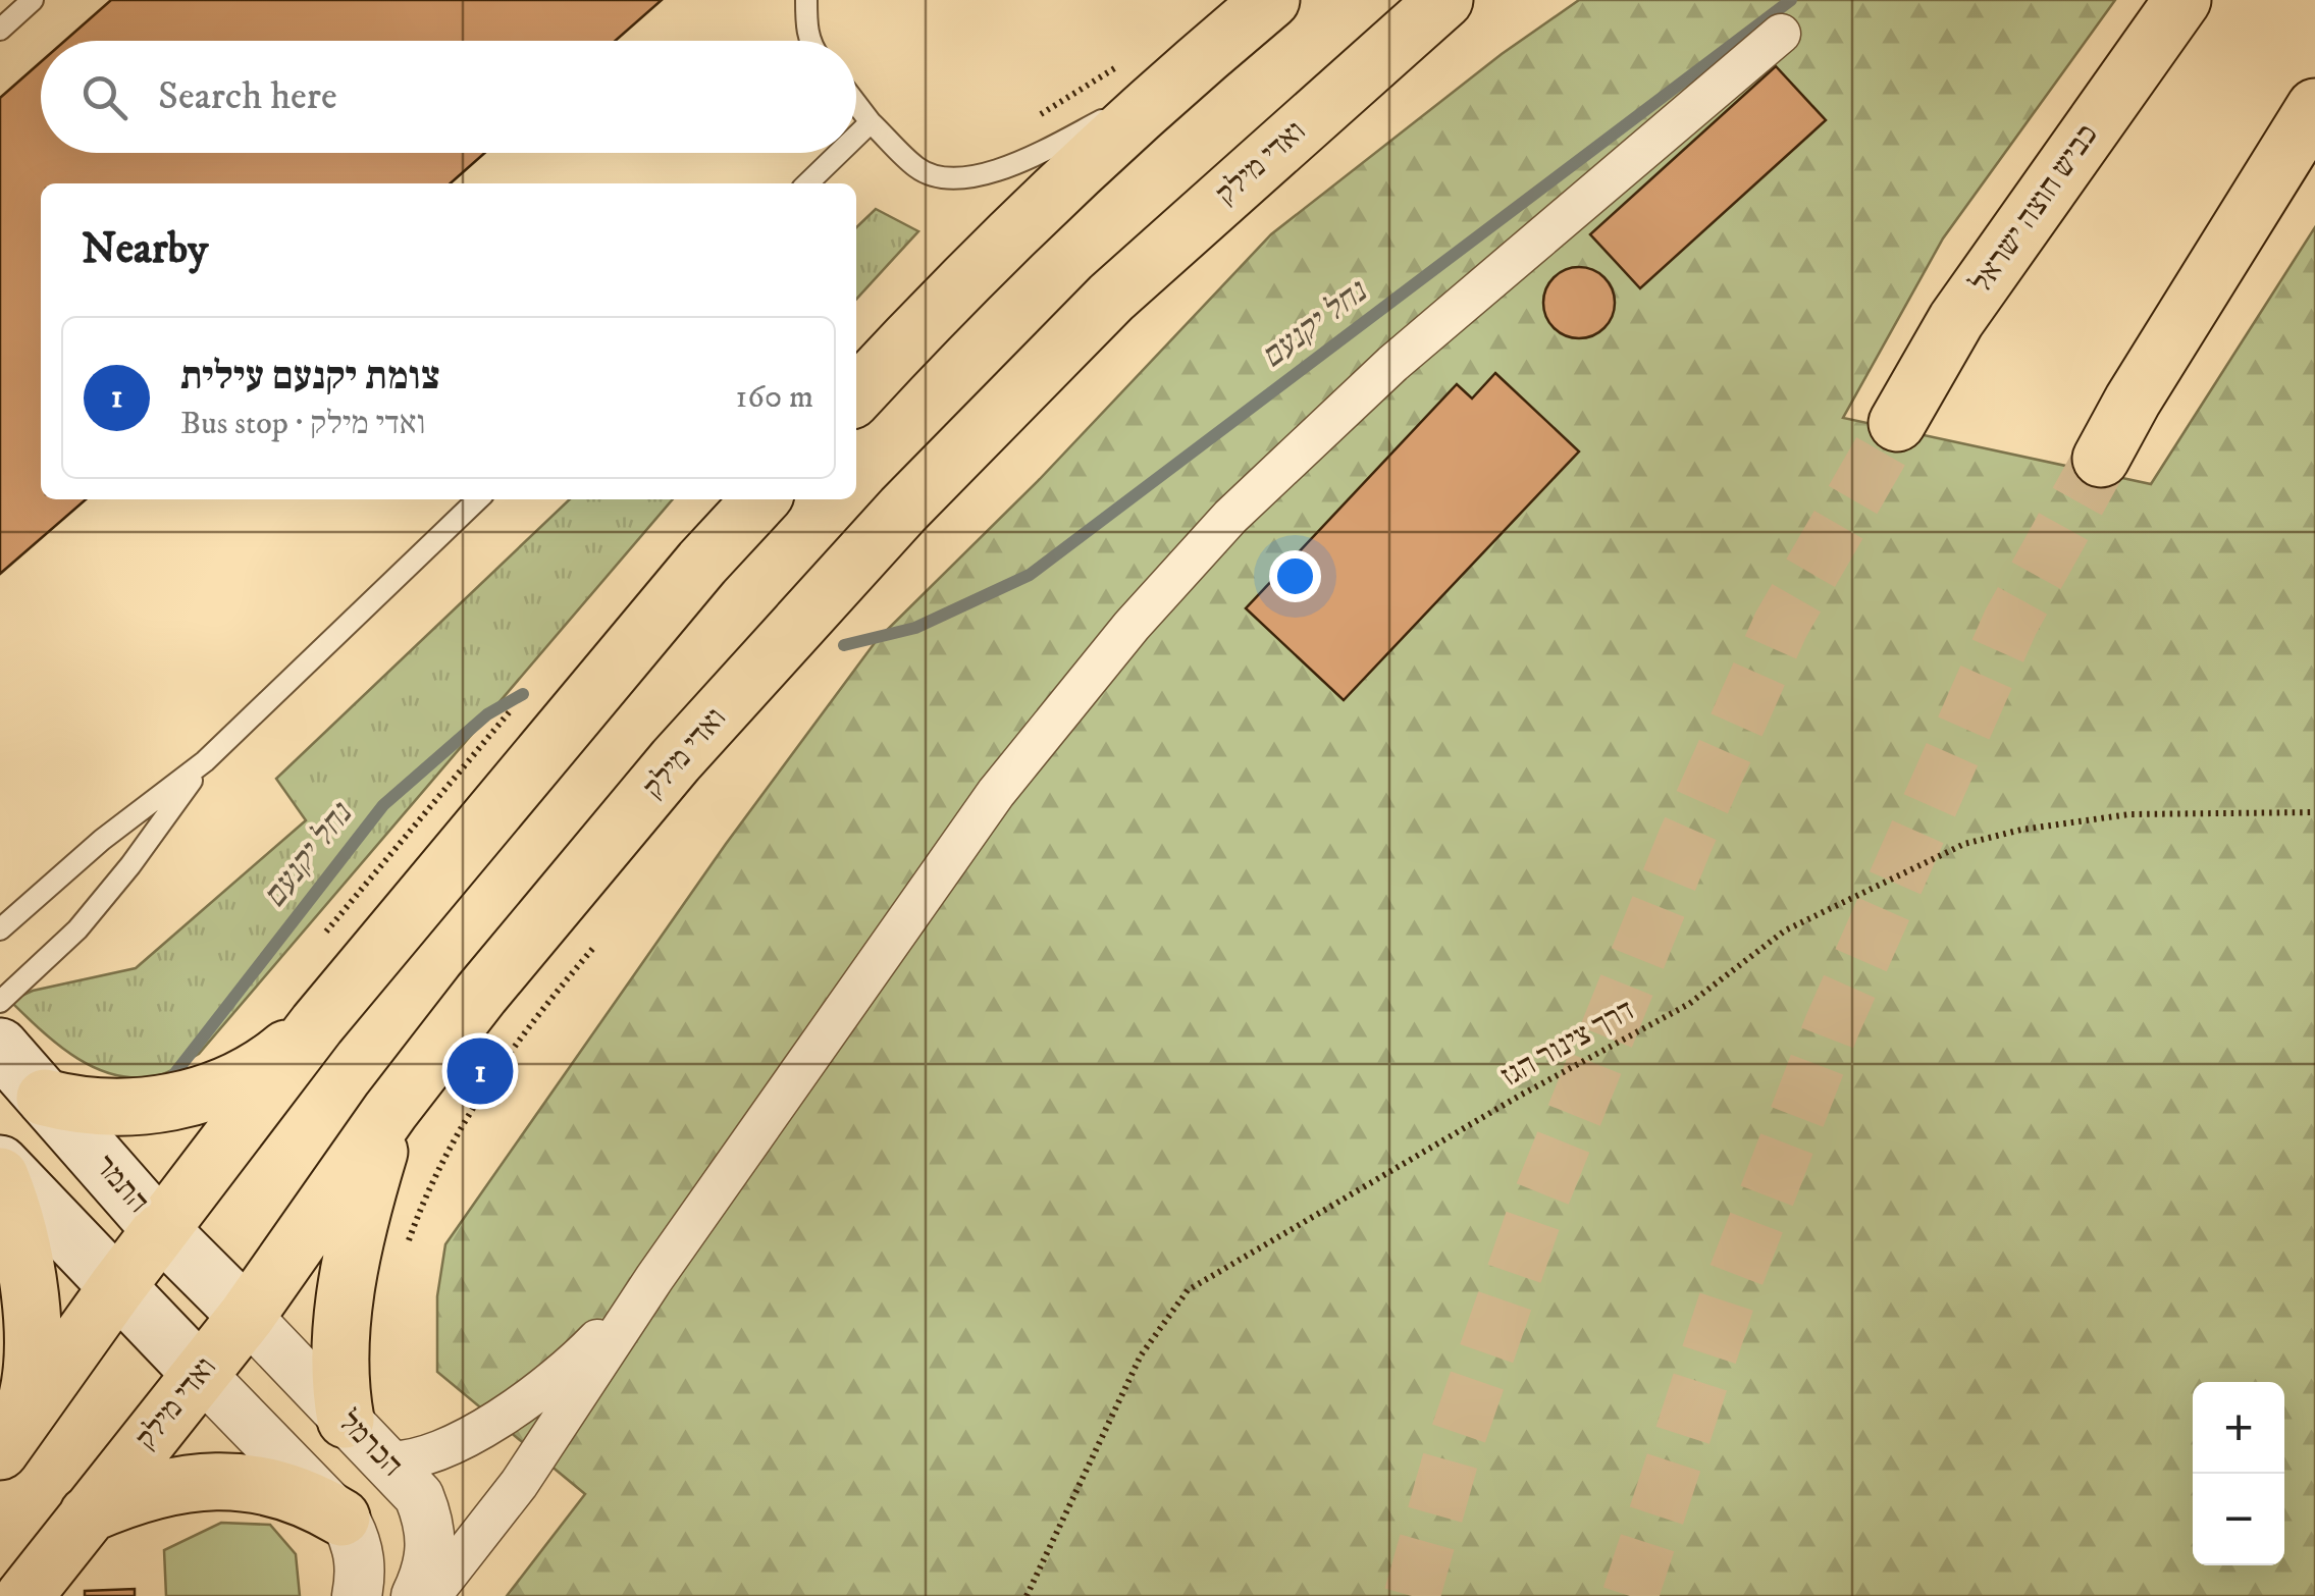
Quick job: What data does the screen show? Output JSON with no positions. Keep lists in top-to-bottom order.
{
  "streets": {
    "main road": ["ואדי מילק", "כביש חוצה ישראל", "התמר"],
    "street": ["הכרמל"],
    "path": ["דרך צינור הגז"]
  },
  "crossings": [
    ["ואדי מילק", "התמר"],
    ["ואדי מילק", "הכרמל"],
    ["התמר", "הכרמל"]
  ],
  "water": ["נחל יקנעם"],
  "page": {
    "search": "Search here",
    "heading": "Nearby",
    "list": [
      {
        "mark": "1",
        "name": "צומת יקנעם עילית",
        "note": "Bus stop · ואדי מילק",
        "value": "160 m"
      }
    ],
    "pins": "1",
    "map_buttons": ["+", "−"]
  }
}
